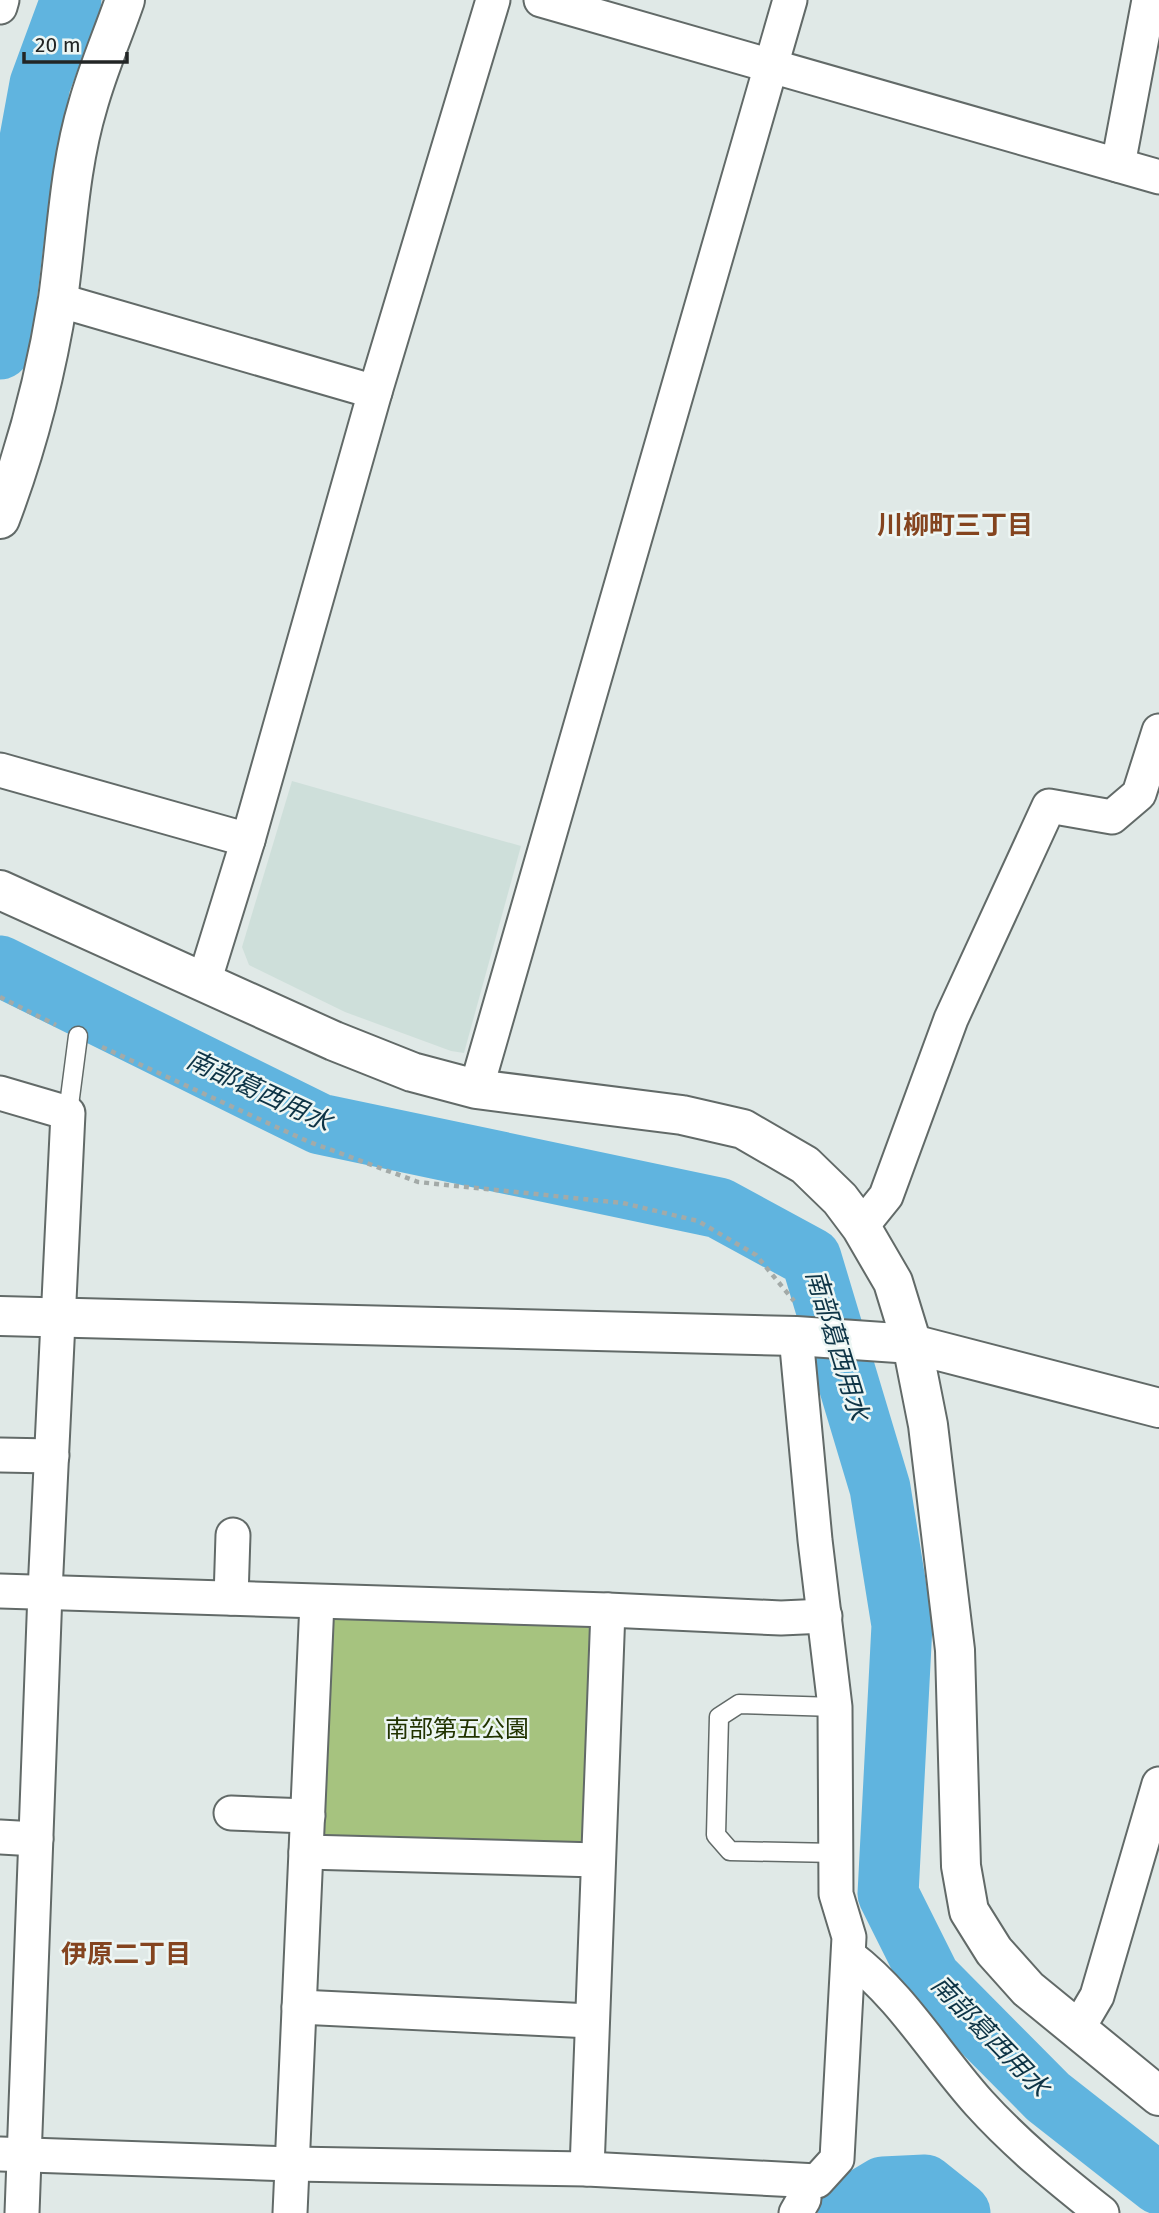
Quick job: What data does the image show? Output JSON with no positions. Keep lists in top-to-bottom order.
{
  "districts": ["川柳町三丁目", "伊原二丁目"],
  "water": ["南部葛西用水"],
  "parks": ["南部第五公園"],
  "scale_bar": "20 m"
}
